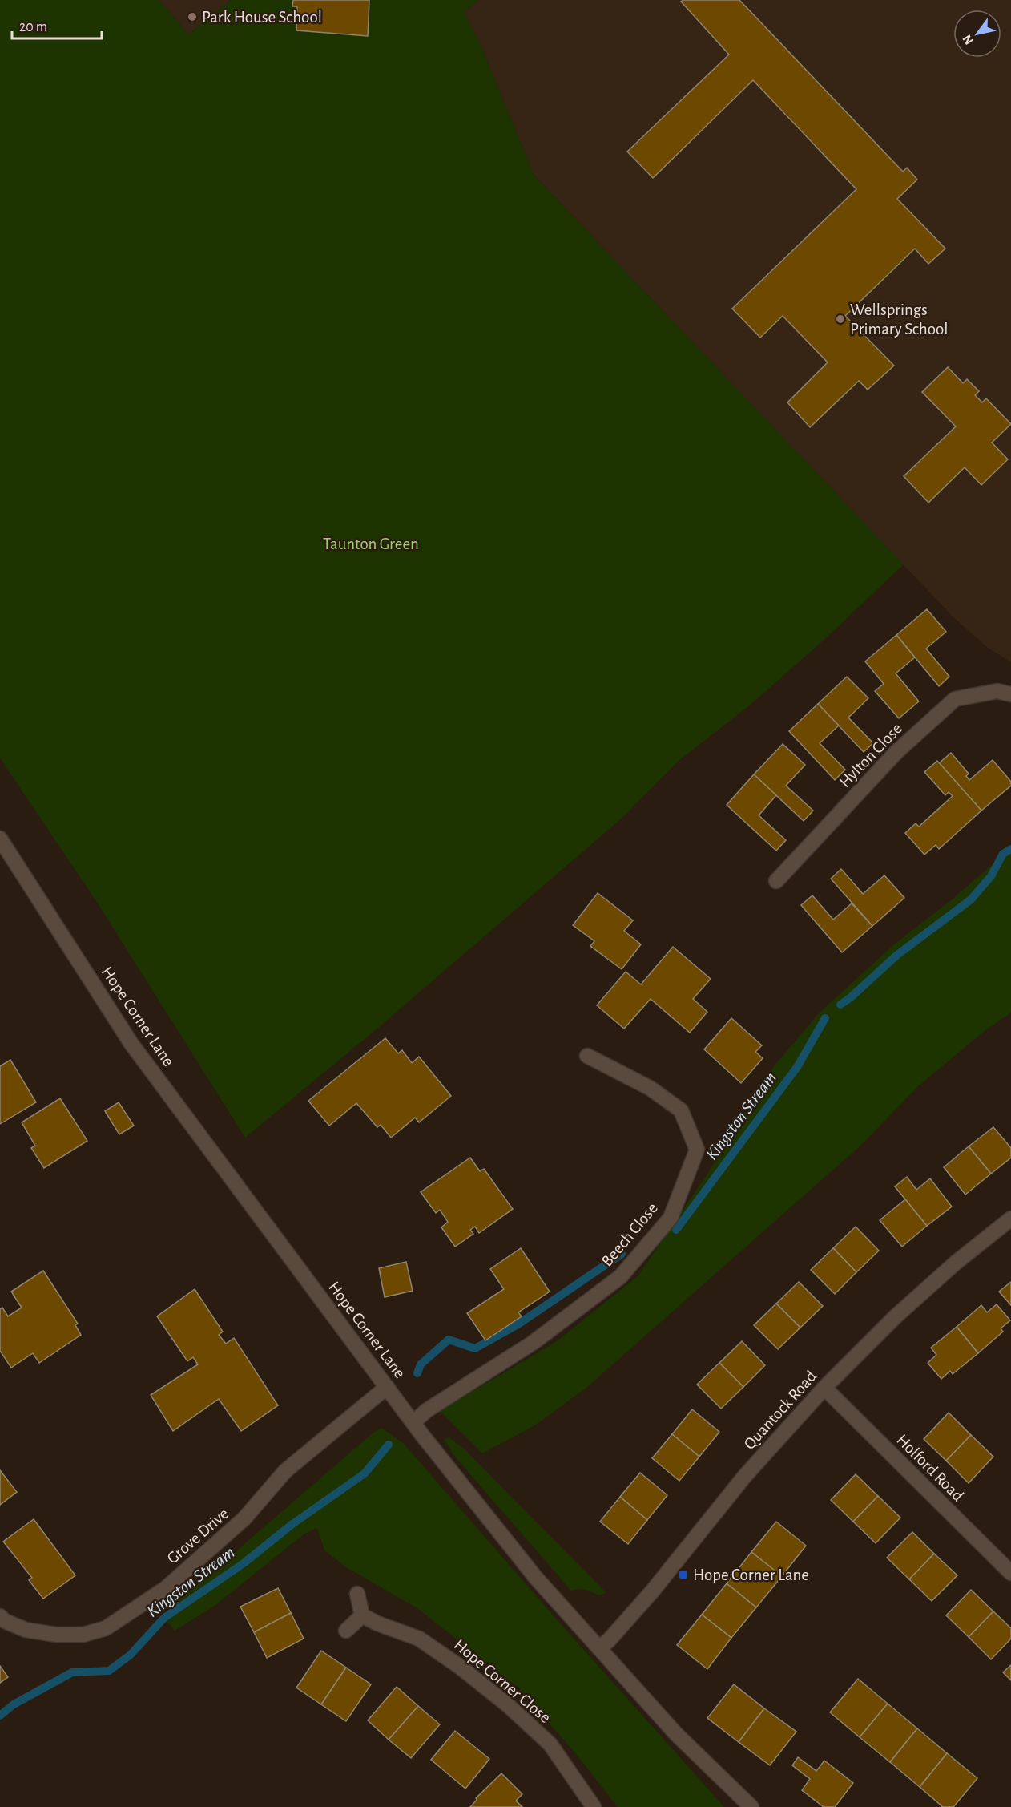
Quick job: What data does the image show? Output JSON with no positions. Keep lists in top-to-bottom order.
{
  "streets": {
    "street": [
      "Hylton Close",
      "Hope Corner Lane",
      "Beech Close",
      "Quantock Road",
      "Holford Road",
      "Grove Drive",
      "Hope Corner Close"
    ]
  },
  "crossings": [
    ["Hope Corner Lane", "Beech Close"],
    ["Hope Corner Lane", "Quantock Road"],
    ["Hope Corner Lane", "Grove Drive"],
    ["Quantock Road", "Holford Road"]
  ],
  "water": ["Kingston Stream"],
  "parks": ["Taunton Green"],
  "places": {
    "other": ["Park House School", "Wellsprings Primary School"],
    "transit": ["Hope Corner Lane"]
  },
  "scale_bar": "20 m",
  "north": "bottom left"
}
